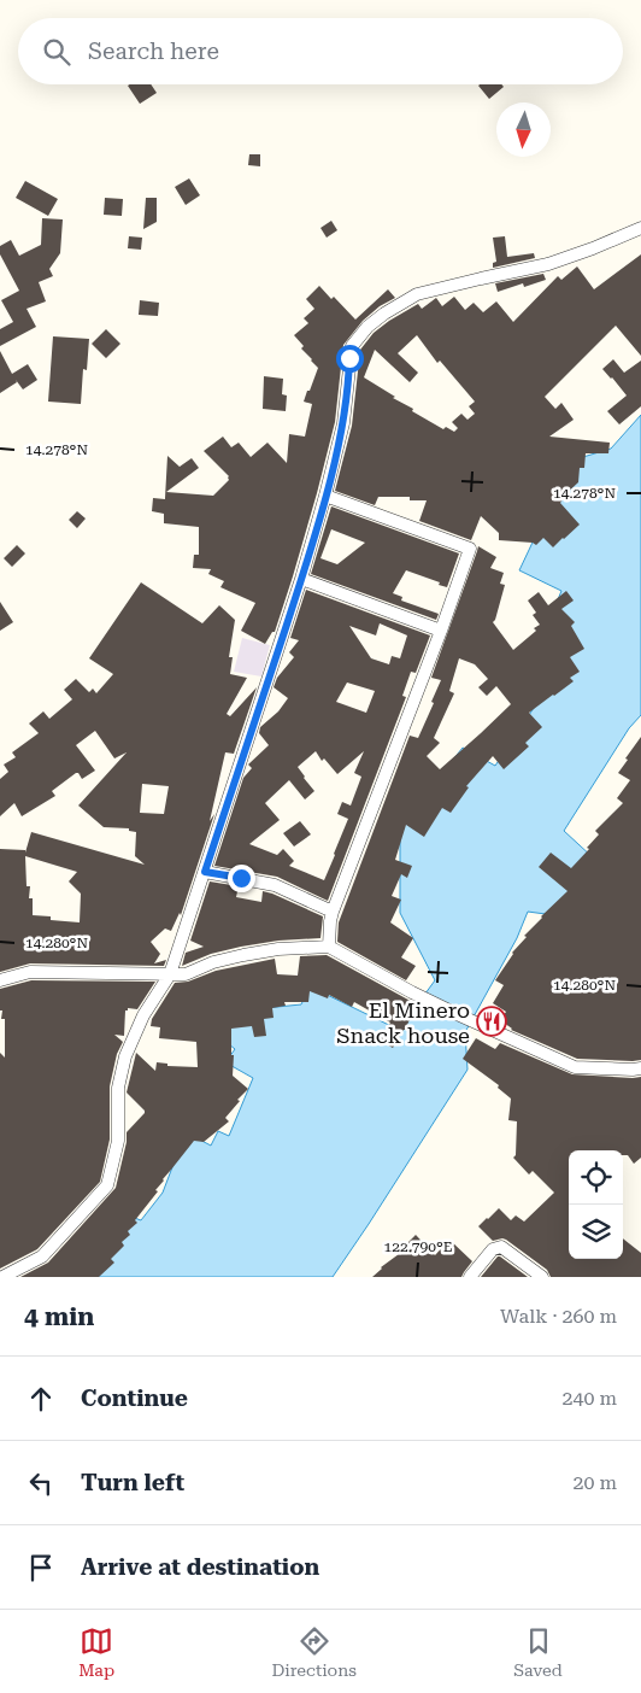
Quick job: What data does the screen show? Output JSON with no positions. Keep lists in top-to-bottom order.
{
  "places": {
    "restaurant": ["El Minero Snack house"]
  },
  "north": "bottom",
  "page": {
    "search": "Search here",
    "heading": ["4 min", "Walk · 260 m"],
    "list": [
      ["Continue", "240 m"],
      ["Turn left", "20 m"],
      "Arrive at destination"
    ],
    "nav": ["Map", "Directions", "Saved"]
  },
  "coordinates": ["14.278°N", "14.280°N", "122.790°E"]
}
